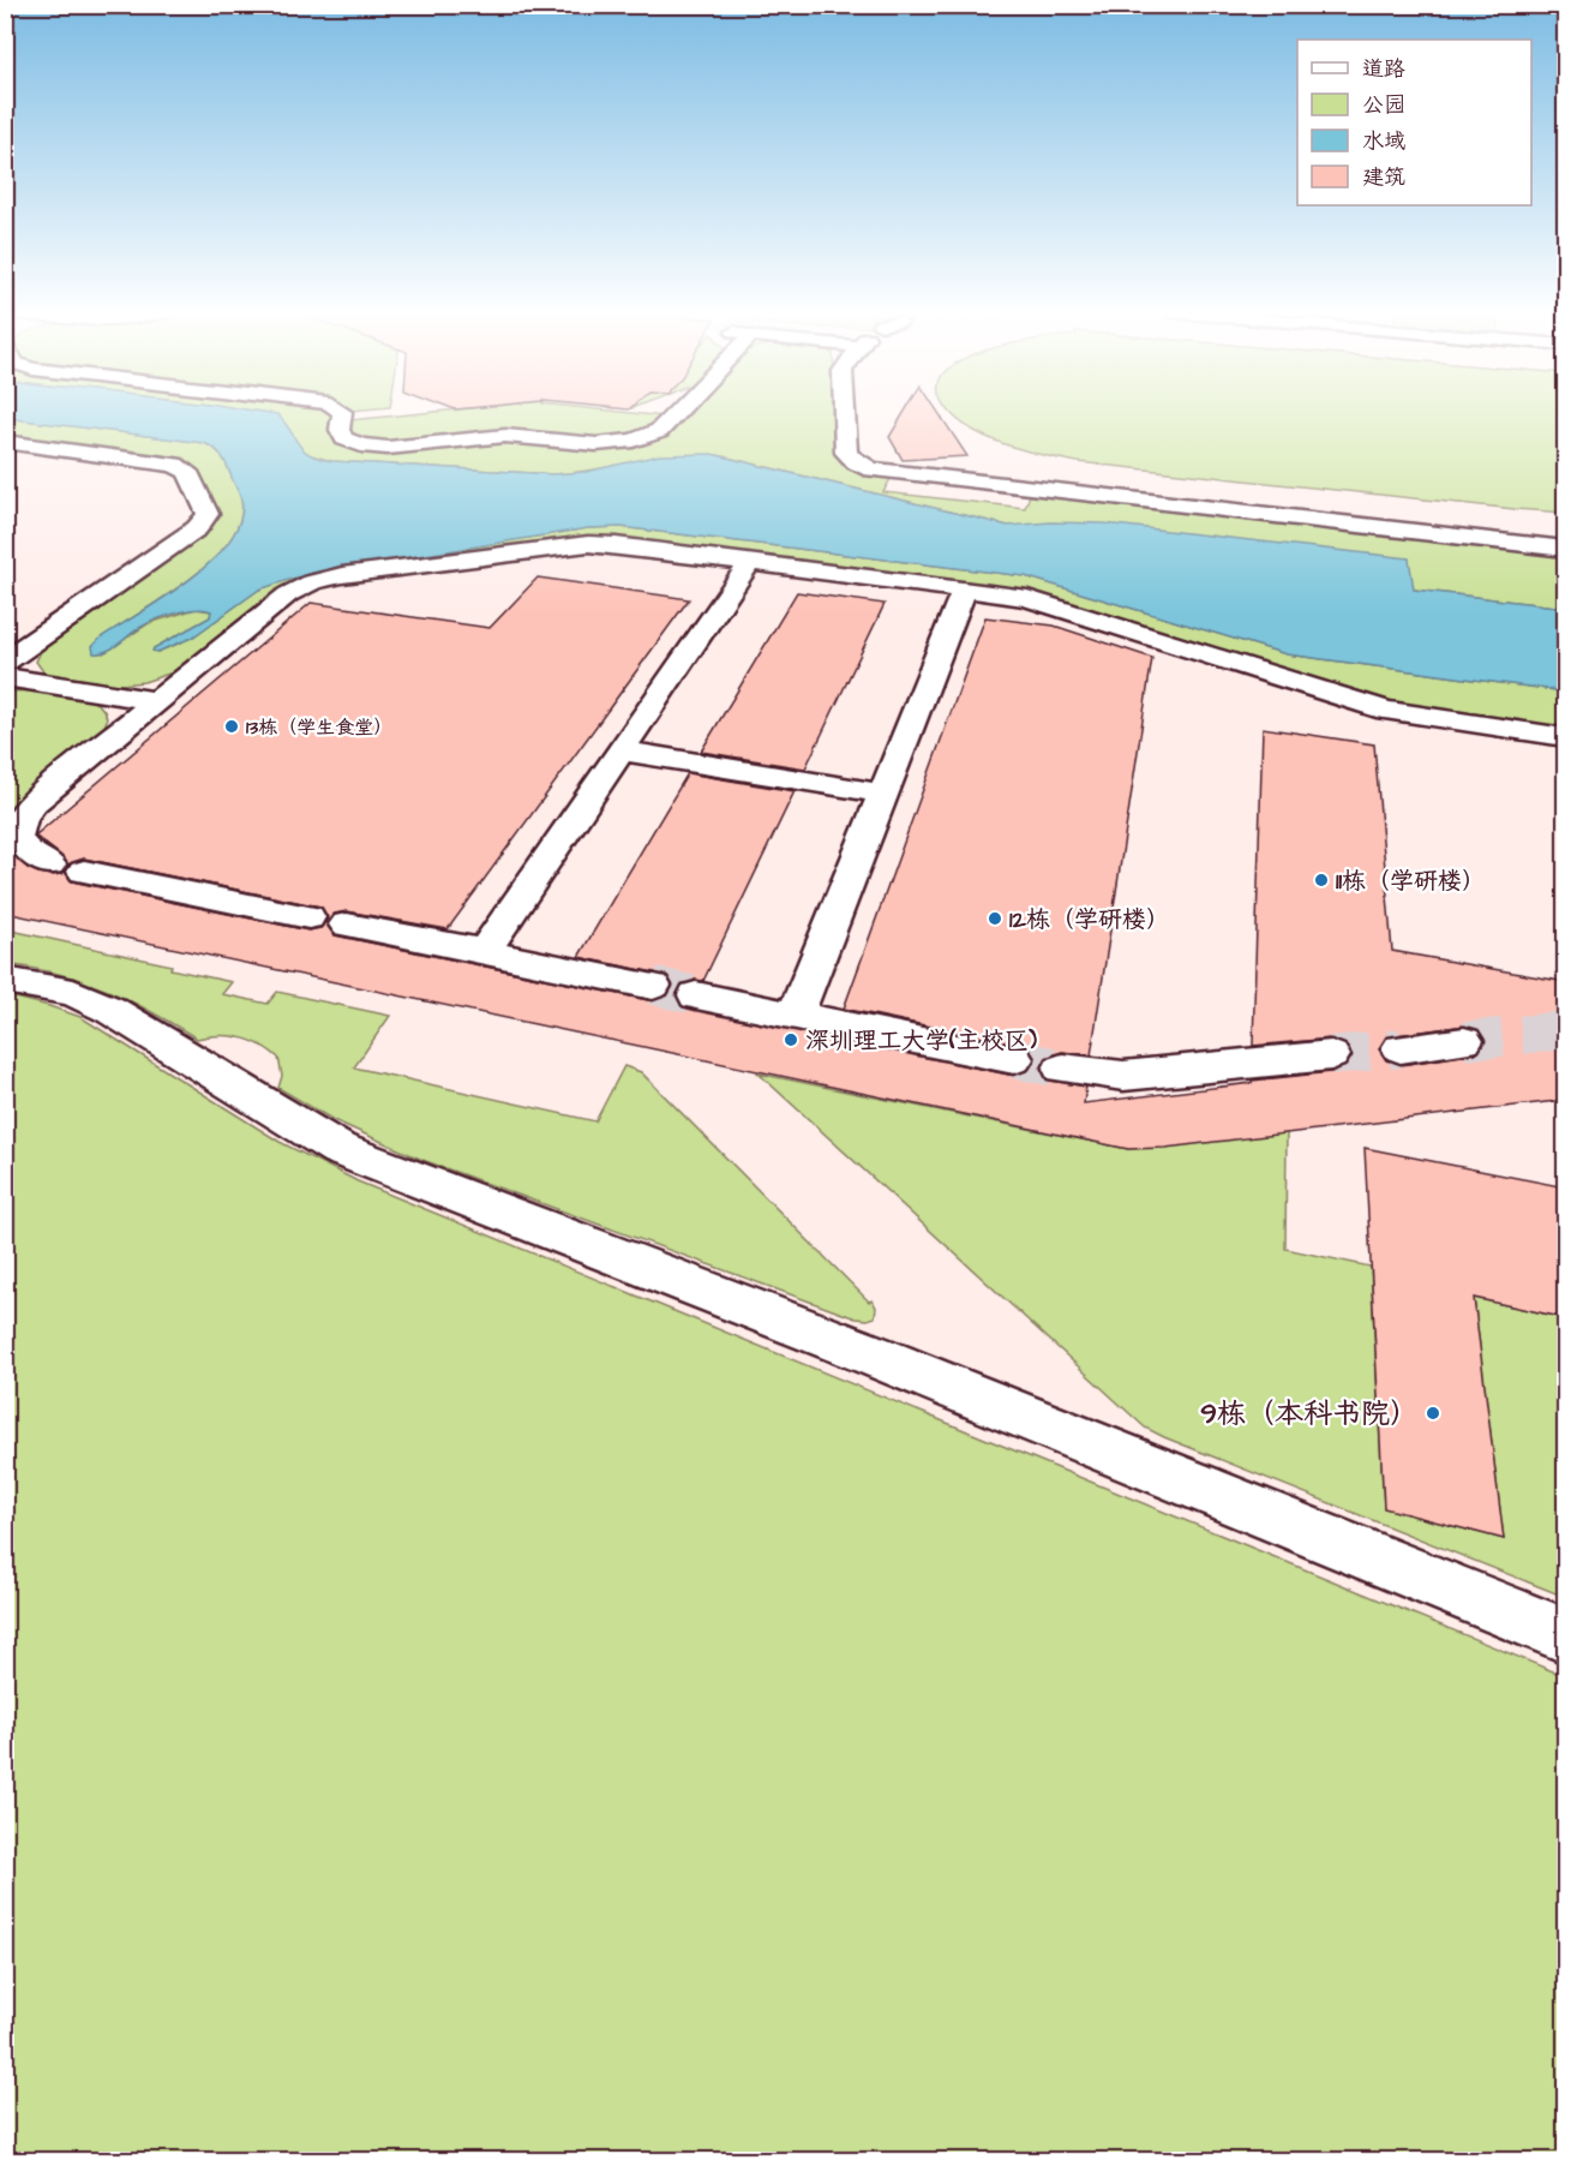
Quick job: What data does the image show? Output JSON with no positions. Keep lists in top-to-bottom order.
{
  "places": [
    "13栋（学生食堂）",
    "11栋（学研楼）",
    "12栋（学研楼）",
    "深圳理工大学(主校区)",
    "9栋（本科书院）"
  ],
  "legend": [
    "道路",
    "公园",
    "水域",
    "建筑"
  ]
}
